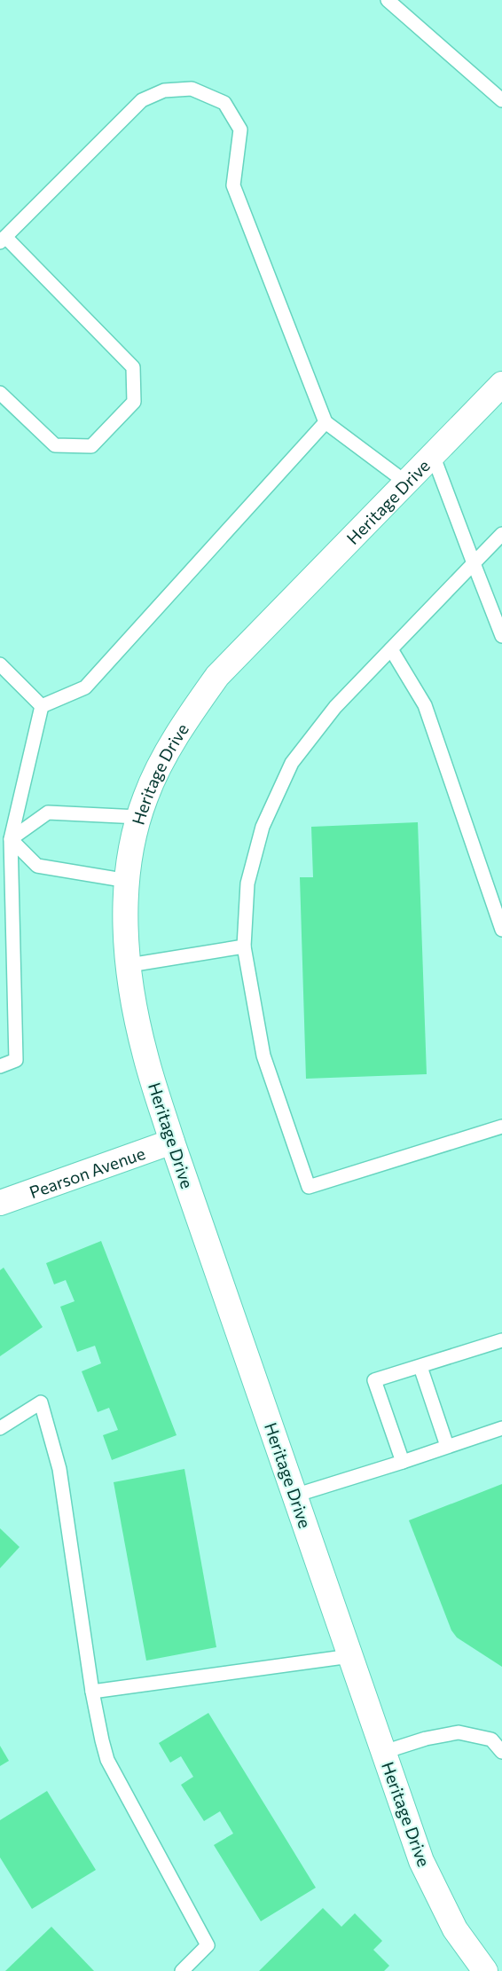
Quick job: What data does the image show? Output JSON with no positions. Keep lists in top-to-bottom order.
{
  "streets": {
    "street": ["Heritage Drive", "Pearson Avenue"]
  },
  "crossings": [
    ["Heritage Drive", "Pearson Avenue"]
  ]
}
